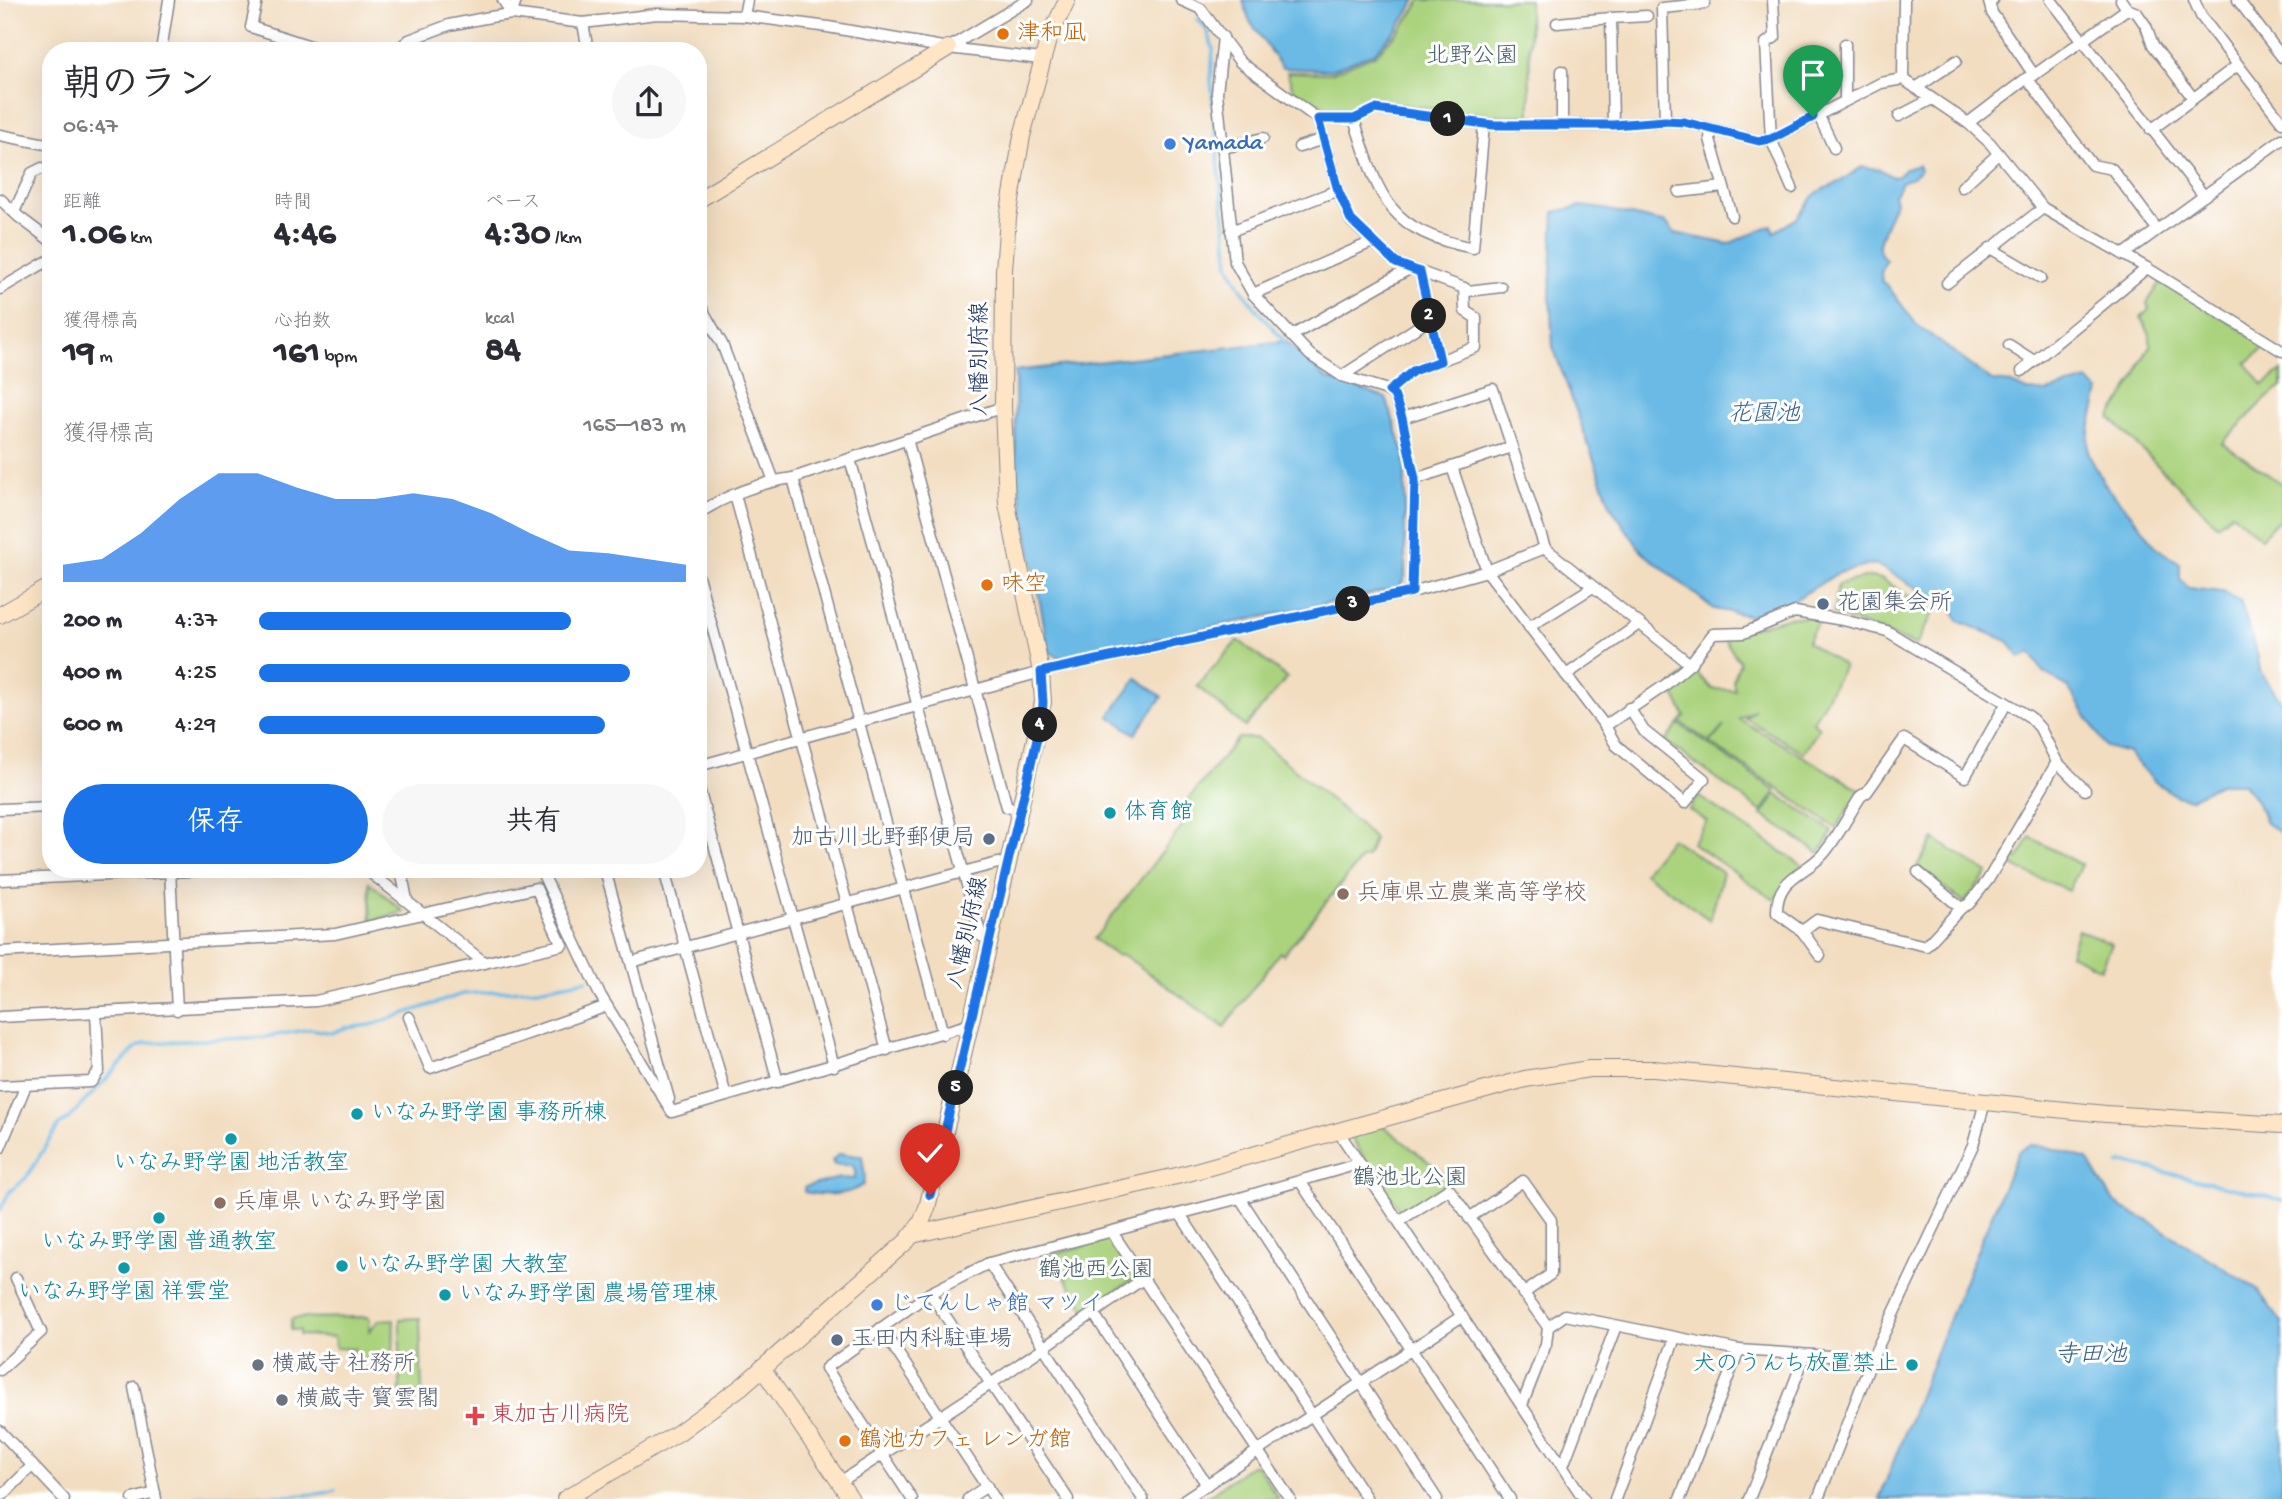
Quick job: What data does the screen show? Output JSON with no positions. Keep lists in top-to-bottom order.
{
  "streets": {
    "street": ["八幡別府線"]
  },
  "water": ["花園池", "寺田池"],
  "parks": ["北野公園", "鶴池北公園", "鶴池西公園"],
  "places": {
    "other": [
      "津和凪",
      "Yamada",
      "味空",
      "花園集会所",
      "体育館",
      "加古川北野郵便局",
      "兵庫県立農業高等学校",
      "いなみ野学園 事務所棟",
      "いなみ野学園 地活教室",
      "兵庫県 いなみ野学園",
      "いなみ野学園 普通教室",
      "いなみ野学園 大教室",
      "いなみ野学園 祥雲堂",
      "いなみ野学園 農場管理棟",
      "じてんしゃ館 マツイ",
      "玉田内科駐車場",
      "横蔵寺 社務所",
      "犬のうんち放置禁止",
      "横蔵寺 寳雲閣",
      "鶴池カフェ レンガ館"
    ],
    "health": ["東加古川病院"]
  },
  "page": {
    "heading": ["朝のラン", "06:47"],
    "pins": [
      "1",
      "2",
      "3",
      "4",
      "5"
    ],
    "stats": [
      ["距離", "1.06 km"],
      ["時間", "4:46"],
      ["ペース", "4:30 /km"],
      ["獲得標高", "19 m"],
      ["心拍数", "161 bpm"],
      ["kcal", "84"]
    ],
    "chart": ["獲得標高", "165–183 m"],
    "list": [
      {
        "name": "200 m",
        "note": "4:37"
      },
      {
        "name": "400 m",
        "note": "4:25"
      },
      {
        "name": "600 m",
        "note": "4:29"
      }
    ],
    "buttons": ["保存", "共有"]
  }
}
